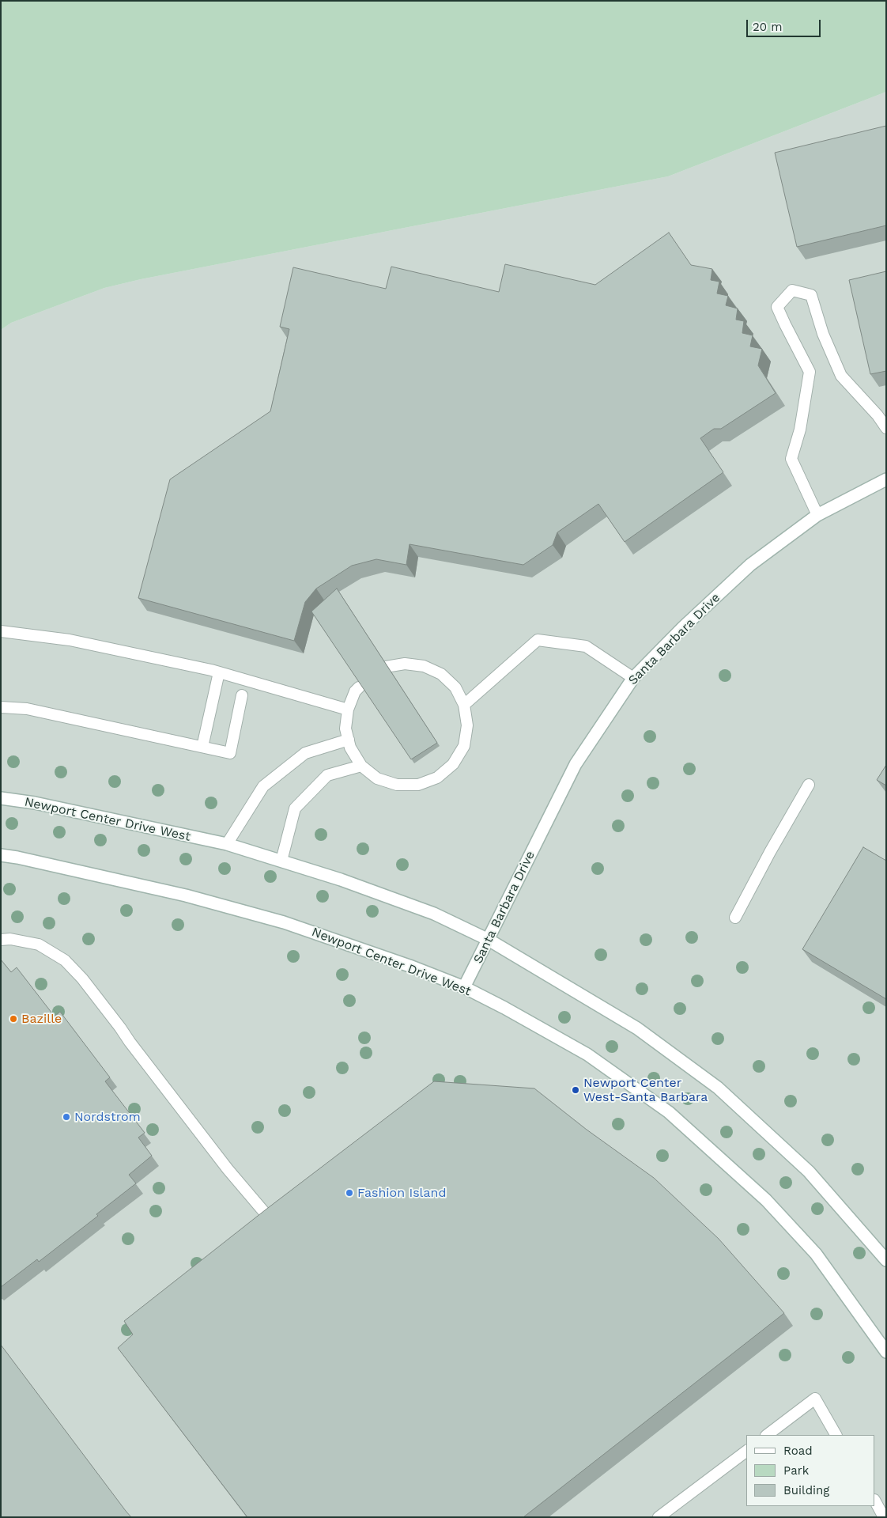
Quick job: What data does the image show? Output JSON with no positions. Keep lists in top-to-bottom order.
{
  "streets": {
    "main road": ["Santa Barbara Drive", "Newport Center Drive West"]
  },
  "crossings": [
    ["Santa Barbara Drive", "Newport Center Drive West"]
  ],
  "places": [
    "Bazille",
    "Newport Center West-Santa Barbara",
    "Nordstrom",
    "Fashion Island"
  ],
  "legend": ["Road", "Park", "Building"],
  "scale_bar": "20 m"
}
